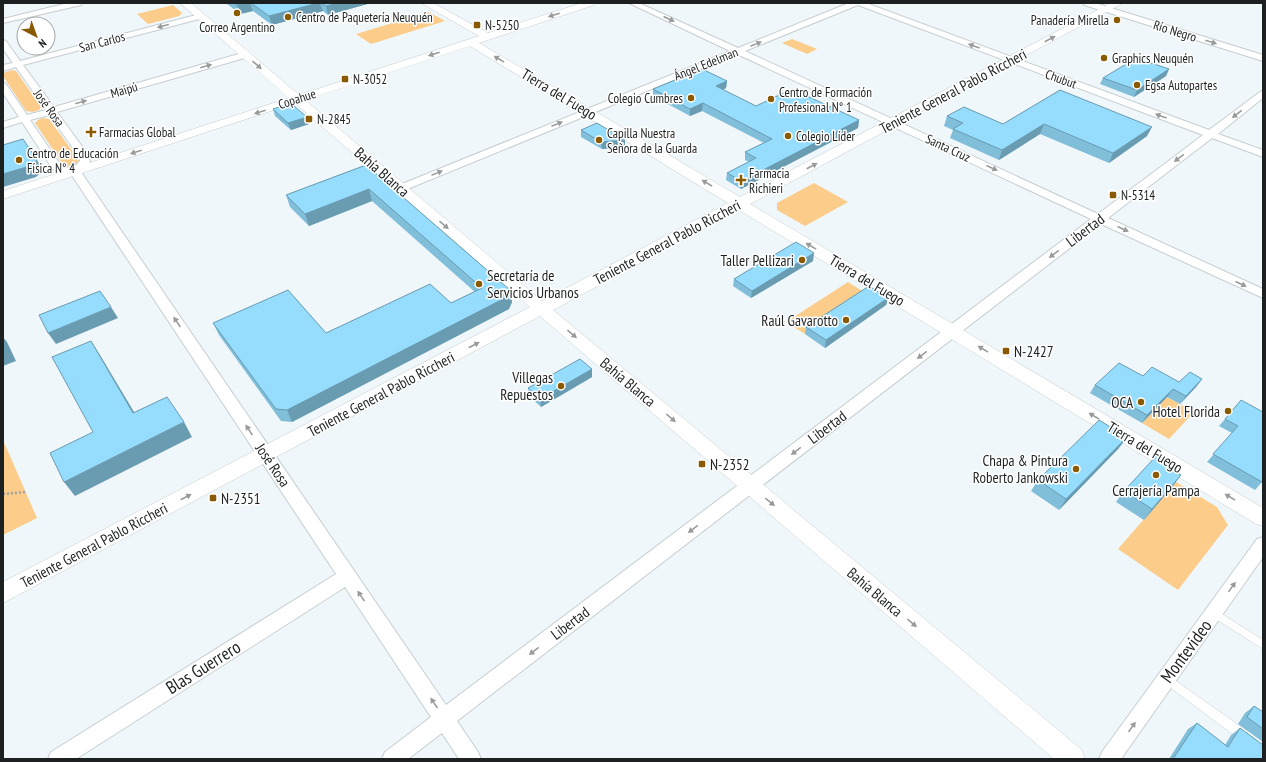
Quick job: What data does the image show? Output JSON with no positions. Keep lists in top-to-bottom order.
{
  "streets": {
    "street": [
      "Río Negro",
      "San Carlos",
      "Ángel Edelman",
      "Chubut",
      "Maipú",
      "Teniente General Pablo Riccheri",
      "Tierra del Fuego",
      "Copahue",
      "José Rosa",
      "Santa Cruz",
      "Bahía Blanca",
      "Libertad",
      "Montevideo",
      "Blas Guerrero"
    ]
  },
  "crossings": [
    ["Río Negro", "Teniente General Pablo Riccheri"],
    ["San Carlos", "José Rosa"],
    ["San Carlos", "Bahía Blanca"],
    ["Ángel Edelman", "Chubut"],
    ["Ángel Edelman", "Tierra del Fuego"],
    ["Ángel Edelman", "Santa Cruz"],
    ["Ángel Edelman", "Bahía Blanca"],
    ["Chubut", "Teniente General Pablo Riccheri"],
    ["Chubut", "Libertad"],
    ["Maipú", "José Rosa"],
    ["Maipú", "Bahía Blanca"],
    ["Teniente General Pablo Riccheri", "Tierra del Fuego"],
    ["Teniente General Pablo Riccheri", "José Rosa"],
    ["Teniente General Pablo Riccheri", "Santa Cruz"],
    ["Teniente General Pablo Riccheri", "Bahía Blanca"],
    ["Tierra del Fuego", "Copahue"],
    ["Tierra del Fuego", "Libertad"],
    ["Copahue", "José Rosa"],
    ["Copahue", "Bahía Blanca"],
    ["José Rosa", "Libertad"],
    ["José Rosa", "Blas Guerrero"],
    ["Santa Cruz", "Libertad"],
    ["Bahía Blanca", "Libertad"]
  ],
  "one_way": [
    "Río Negro",
    "Ángel Edelman",
    "Chubut",
    "Maipú",
    "Teniente General Pablo Riccheri",
    "Tierra del Fuego",
    "Copahue",
    "José Rosa",
    "Santa Cruz",
    "Bahía Blanca",
    "Libertad",
    "Montevideo"
  ],
  "places": {
    "other": [
      "Correo Argentino",
      "Centro de Paquetería Neuquén",
      "Panadería Mirella",
      "Graphics Neuquén",
      "Egsa Autopartes",
      "Colegio Cumbres",
      "Centro de Formación Profesional N° 1",
      "Colegio Líder",
      "Capilla Nuestra Señora de la Guarda",
      "Centro de Educación Física N° 4",
      "Taller Pellizari",
      "Secretaría de Servicios Urbanos",
      "Raúl Gavarotto",
      "Villegas Repuestos",
      "OCA",
      "Hotel Florida",
      "Chapa & Pintura Roberto Jankowski",
      "Cerrajería Pampa"
    ],
    "transit": [
      "N-5250",
      "N-3052",
      "N-2845",
      "N-5314",
      "N-2427",
      "N-2352",
      "N-2351"
    ],
    "health": ["Farmacias Global", "Farmacia Richieri"]
  },
  "north": "bottom right"
}
